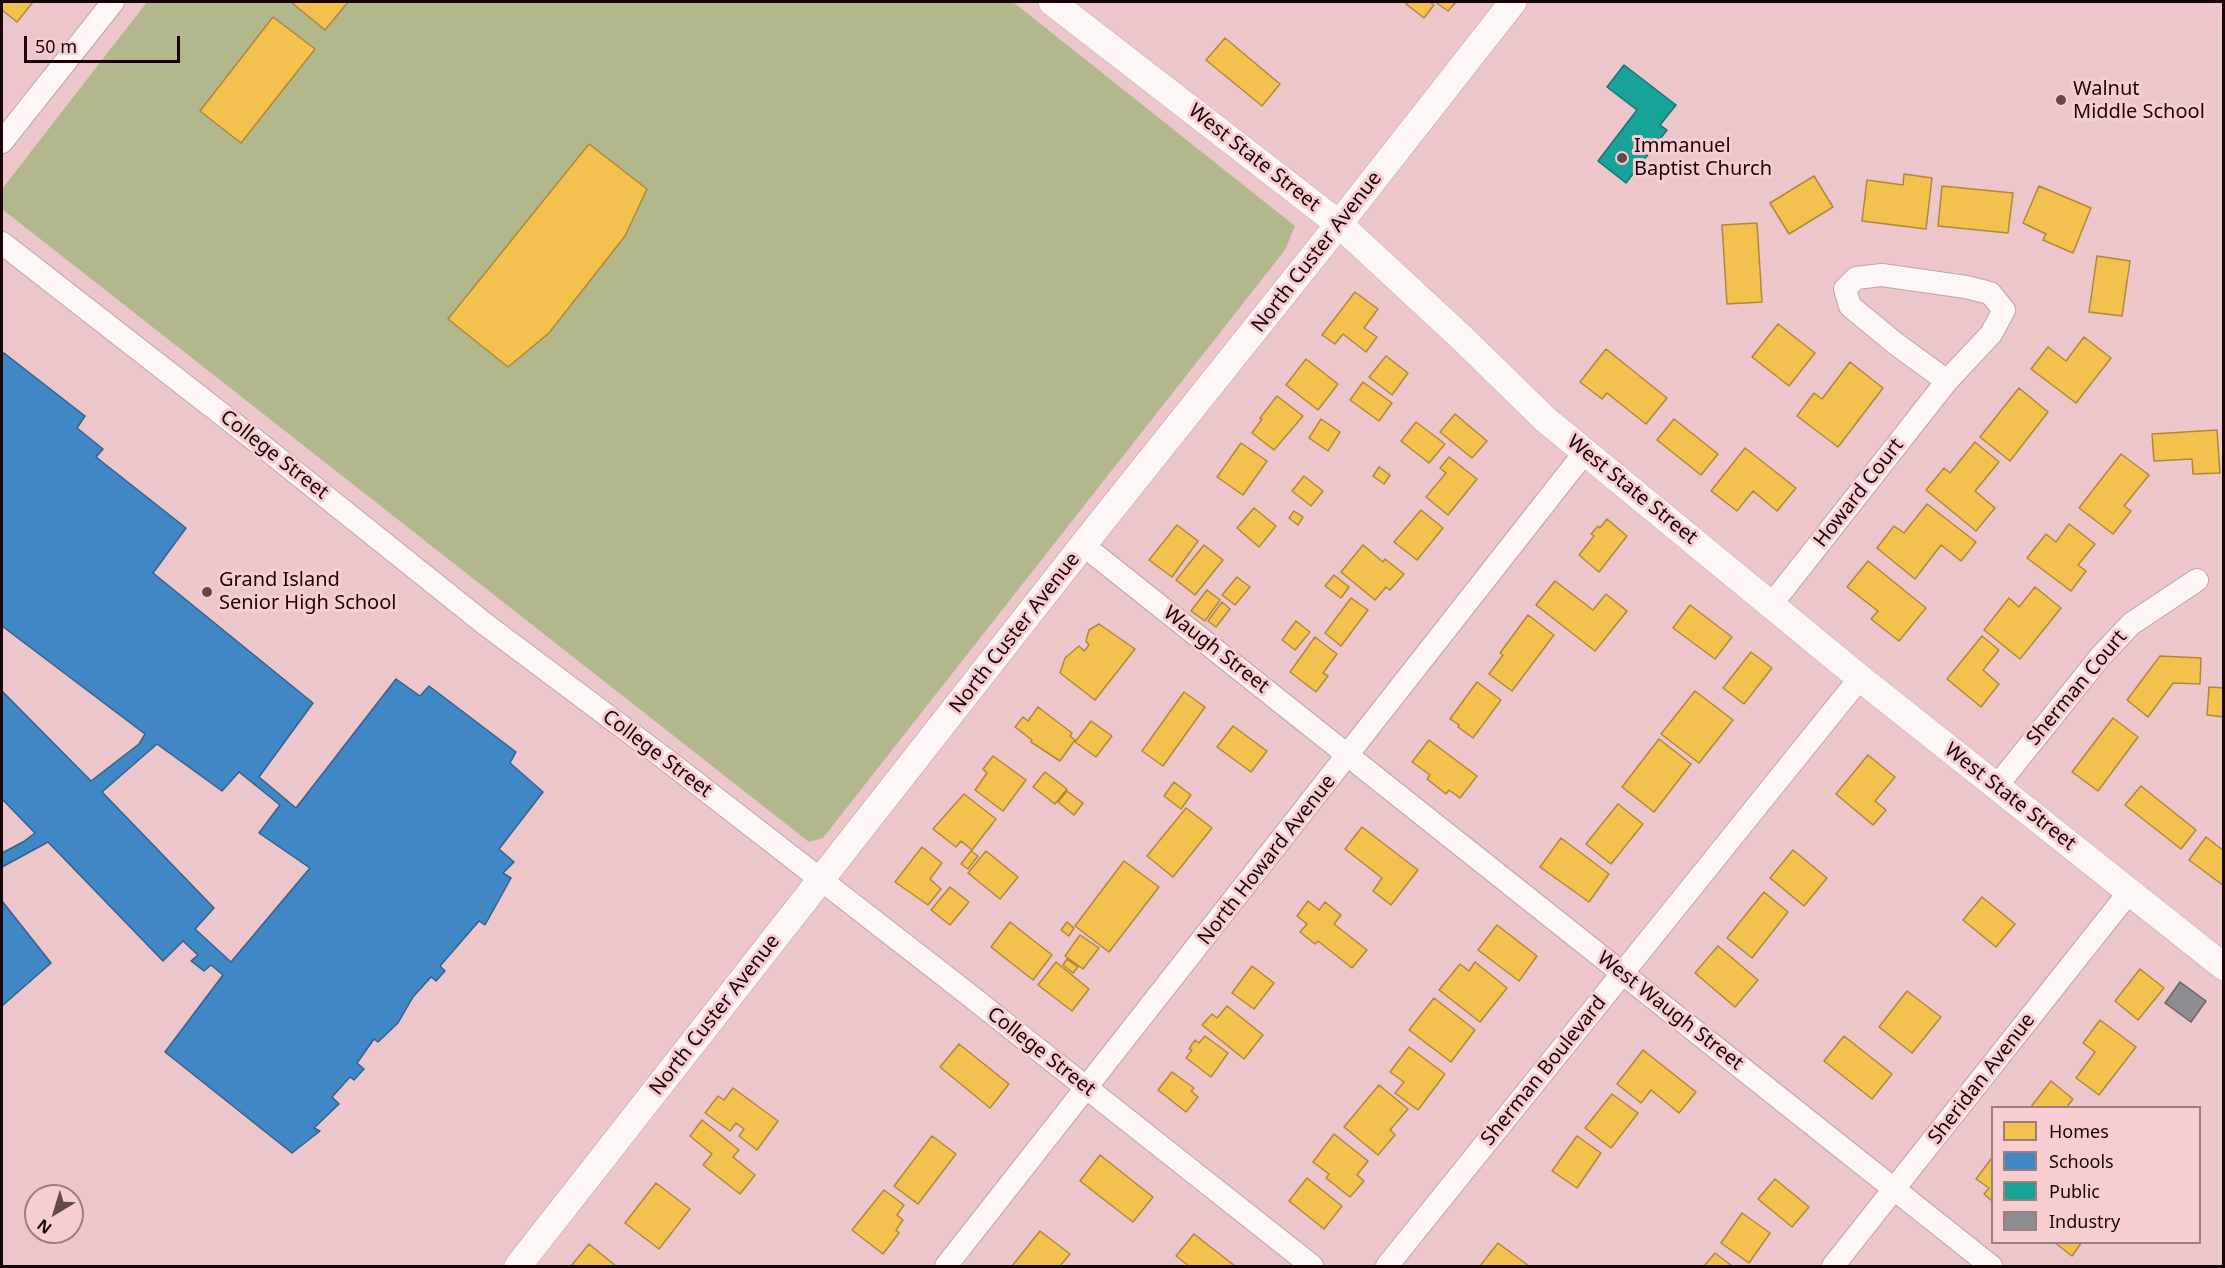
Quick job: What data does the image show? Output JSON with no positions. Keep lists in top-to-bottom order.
{
  "streets": {
    "street": [
      "West State Street",
      "North Custer Avenue",
      "College Street",
      "Howard Court",
      "Waugh Street",
      "Sherman Court",
      "North Howard Avenue",
      "West Waugh Street",
      "Sherman Boulevard",
      "Sheridan Avenue"
    ]
  },
  "crossings": [
    ["West State Street", "North Custer Avenue"],
    ["West State Street", "Howard Court"],
    ["West State Street", "Sherman Court"],
    ["West State Street", "North Howard Avenue"],
    ["West State Street", "Sherman Boulevard"],
    ["West State Street", "Sheridan Avenue"],
    ["North Custer Avenue", "College Street"],
    ["North Custer Avenue", "Waugh Street"],
    ["College Street", "North Howard Avenue"],
    ["Waugh Street", "North Howard Avenue"],
    ["Waugh Street", "West Waugh Street"],
    ["North Howard Avenue", "West Waugh Street"],
    ["West Waugh Street", "Sherman Boulevard"],
    ["West Waugh Street", "Sheridan Avenue"]
  ],
  "places": ["Walnut Middle School", "Immanuel Baptist Church", "Grand Island Senior High School"],
  "legend": [
    "Homes",
    "Schools",
    "Public",
    "Industry"
  ],
  "scale_bar": "50 m",
  "north": "bottom left"
}
